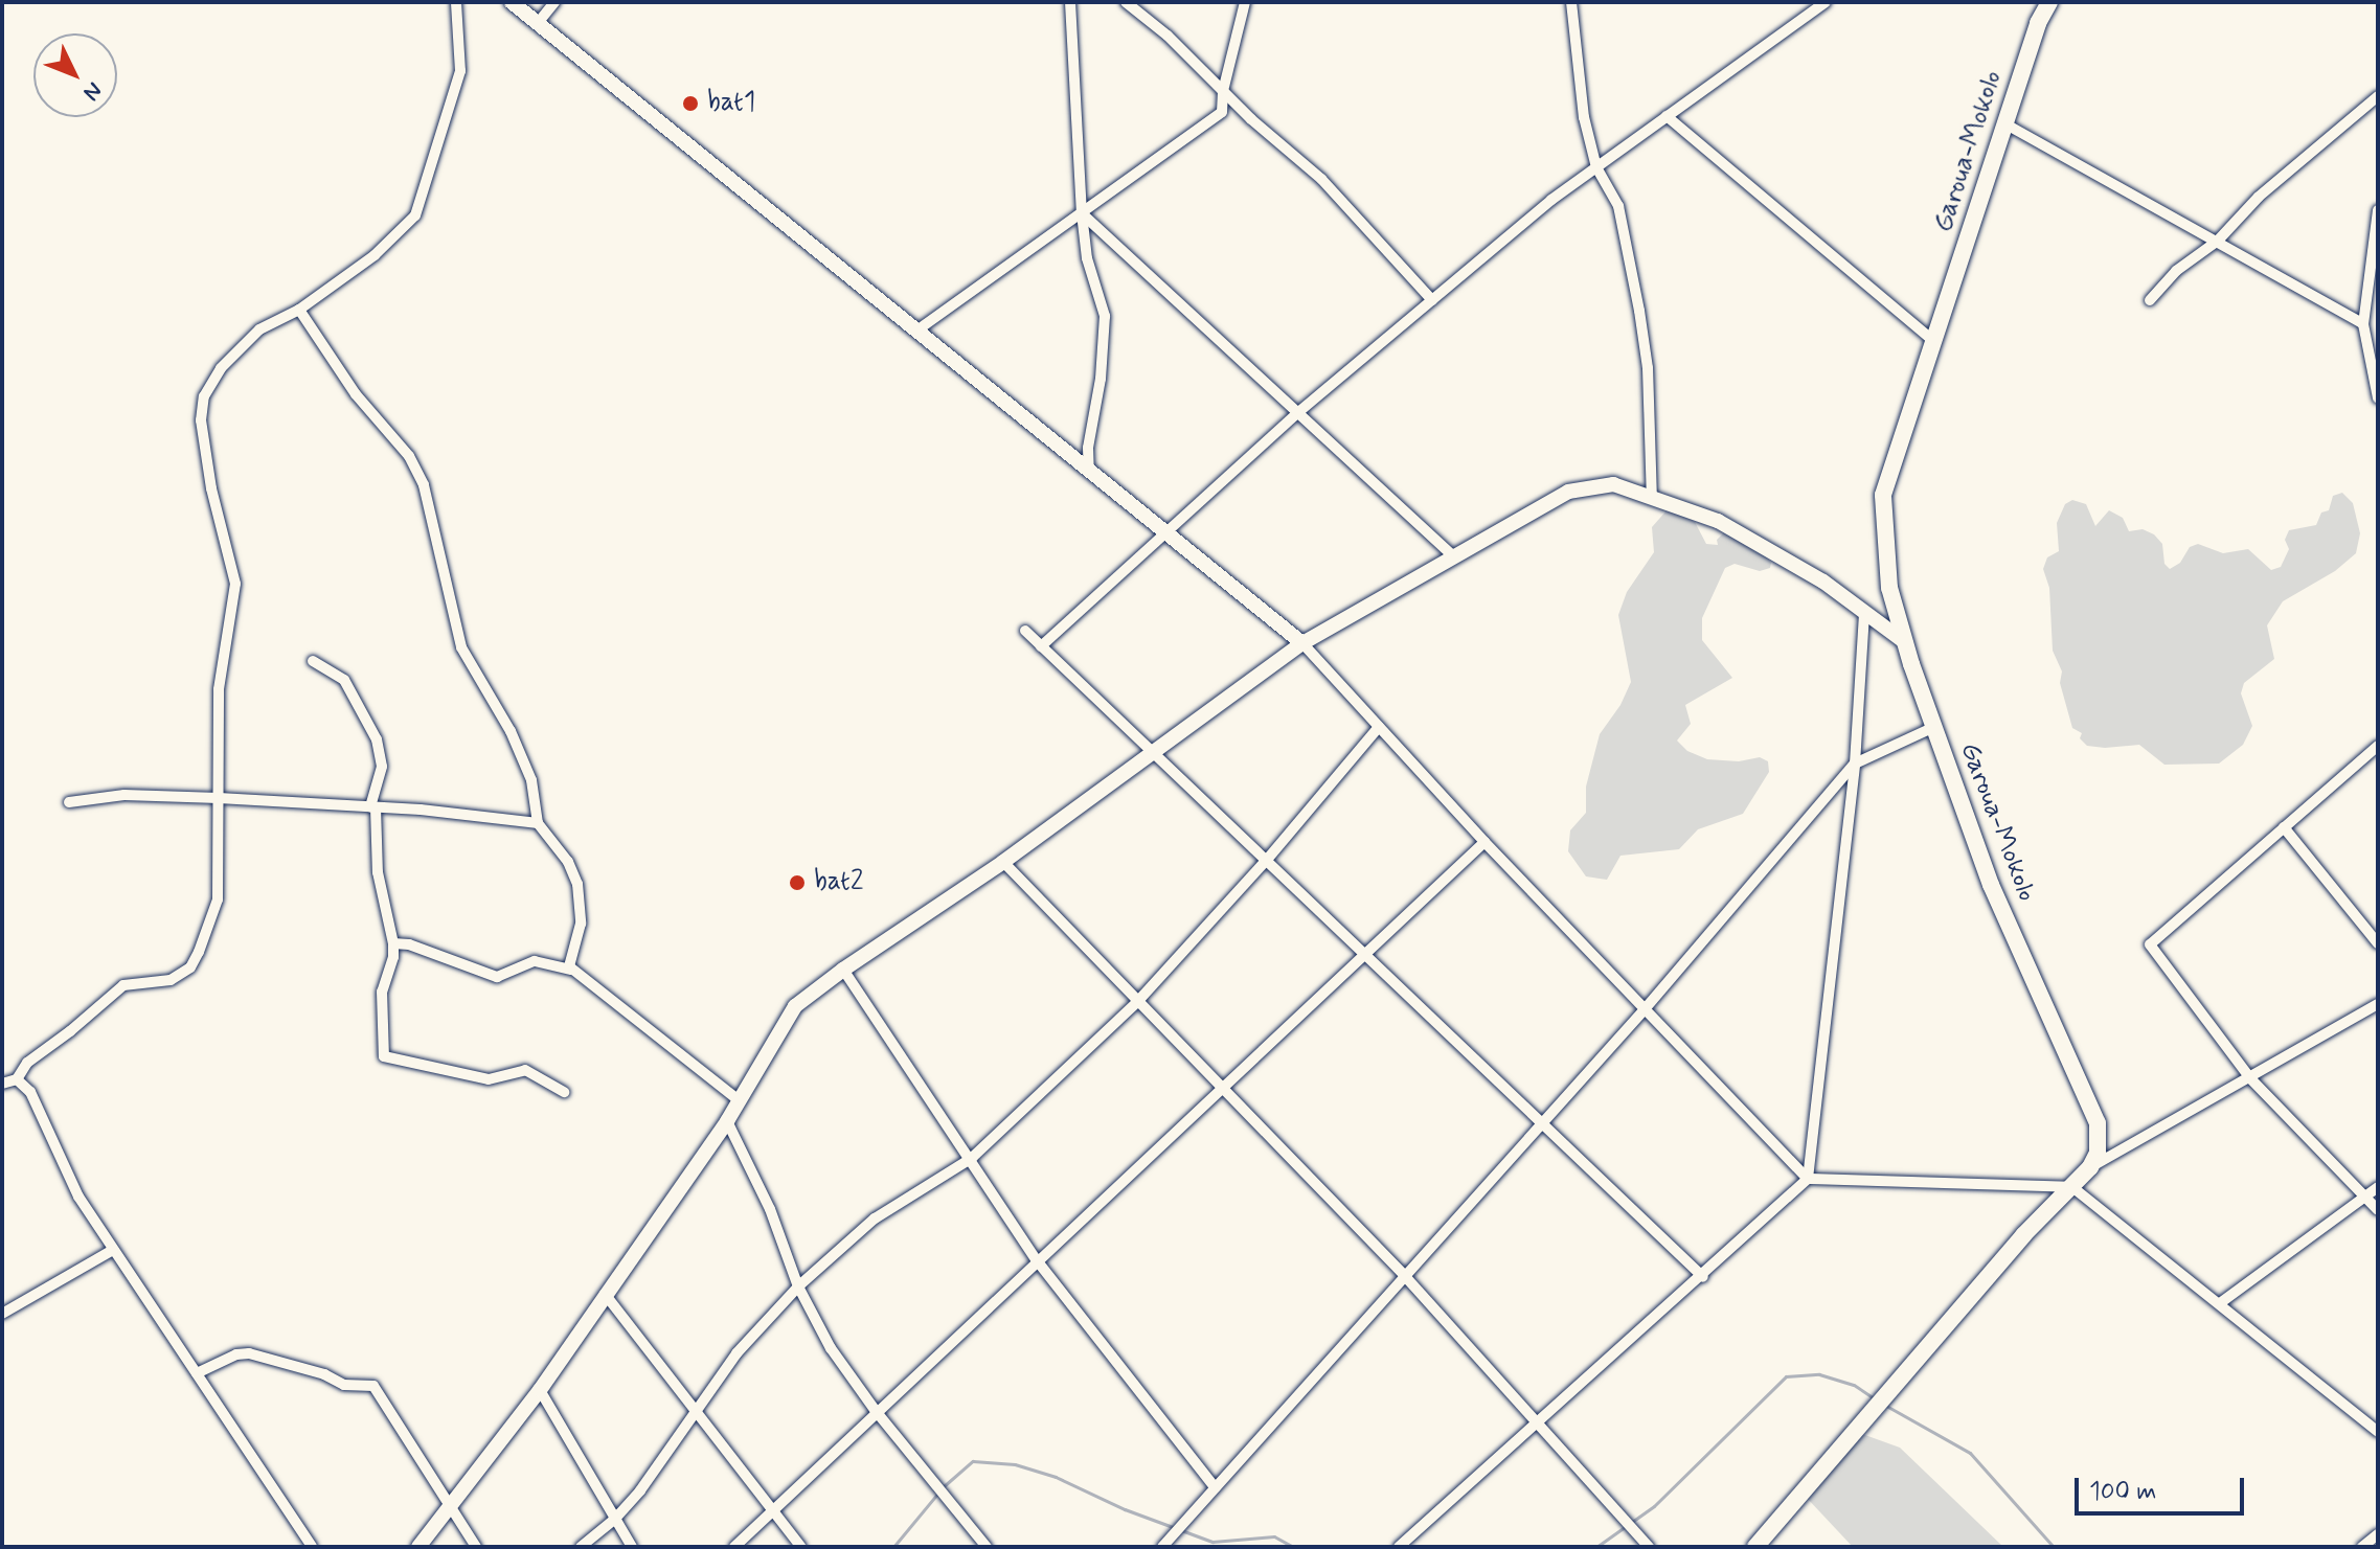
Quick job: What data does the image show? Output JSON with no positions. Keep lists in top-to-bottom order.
{
  "streets": {
    "main road": ["Garoua-Mokolo"]
  },
  "places": ["bat1", "bat2"],
  "scale_bar": "100 m",
  "north": "bottom right"
}
